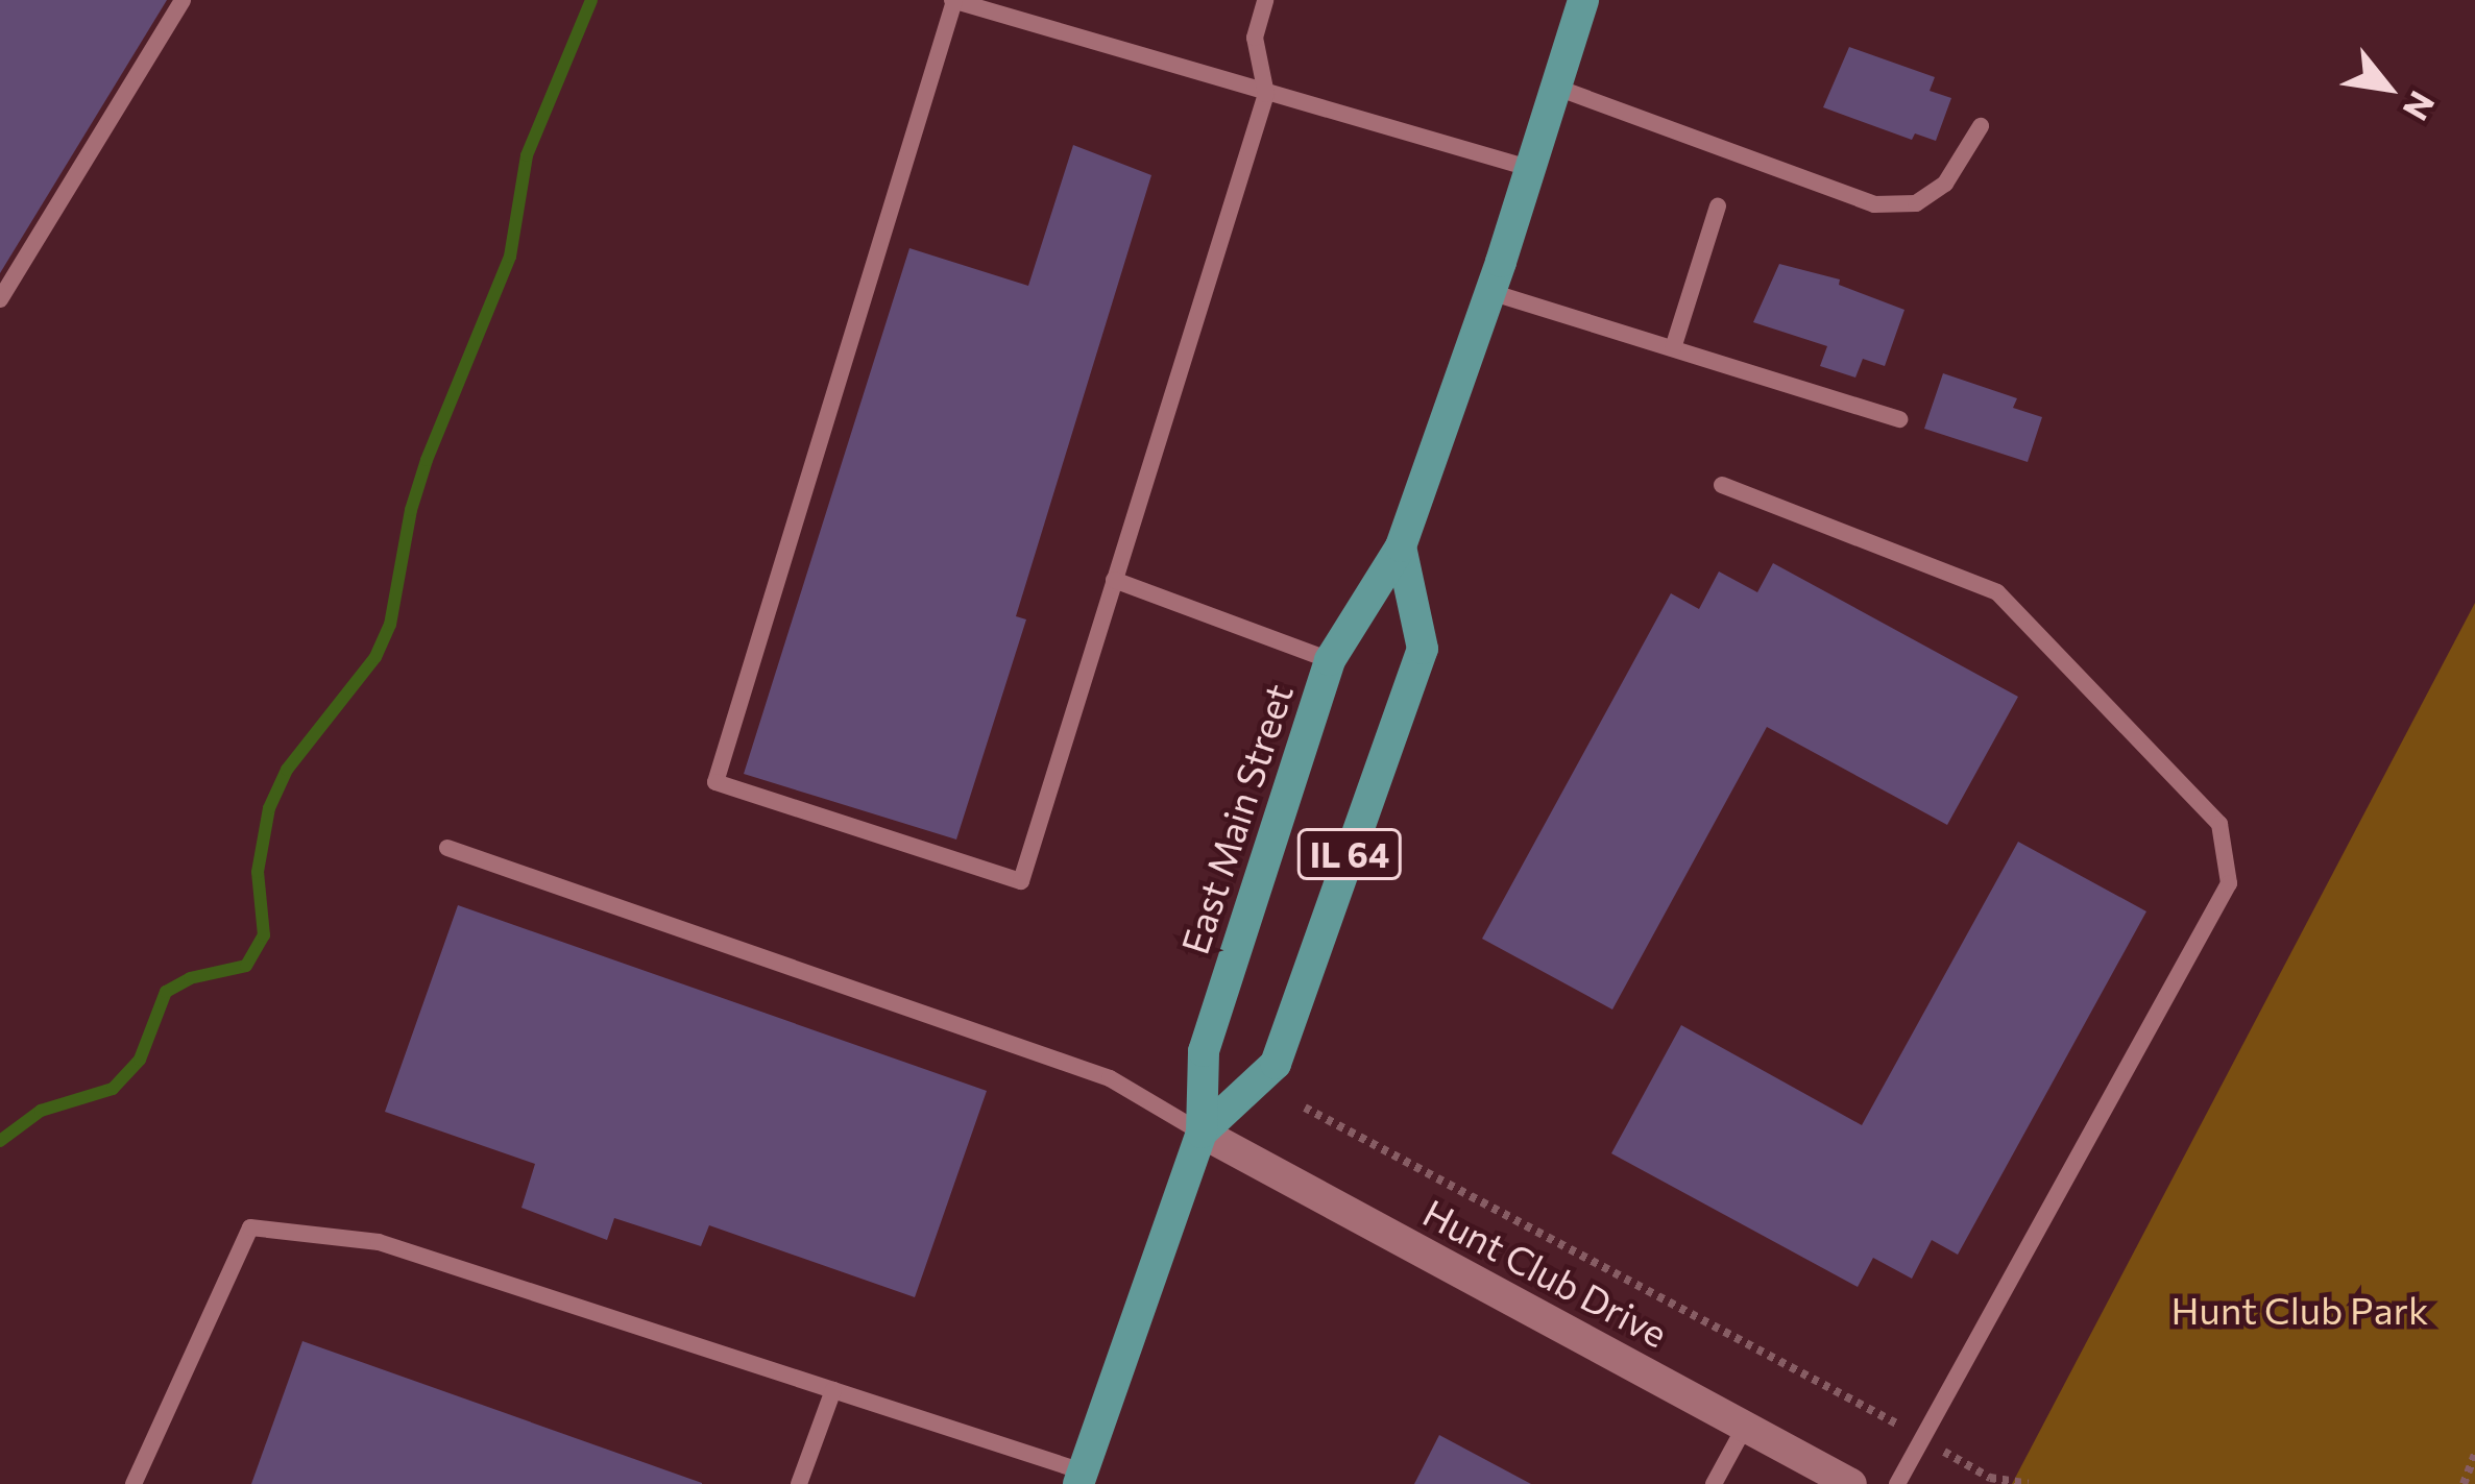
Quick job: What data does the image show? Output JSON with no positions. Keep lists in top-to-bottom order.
{
  "streets": {
    "main road": ["East Main Street", "IL 64"],
    "street": ["Hunt Club Drive"]
  },
  "crossings": [
    ["East Main Street", "Hunt Club Drive"]
  ],
  "parks": ["Hunt Club Park"],
  "north": "bottom right"
}
